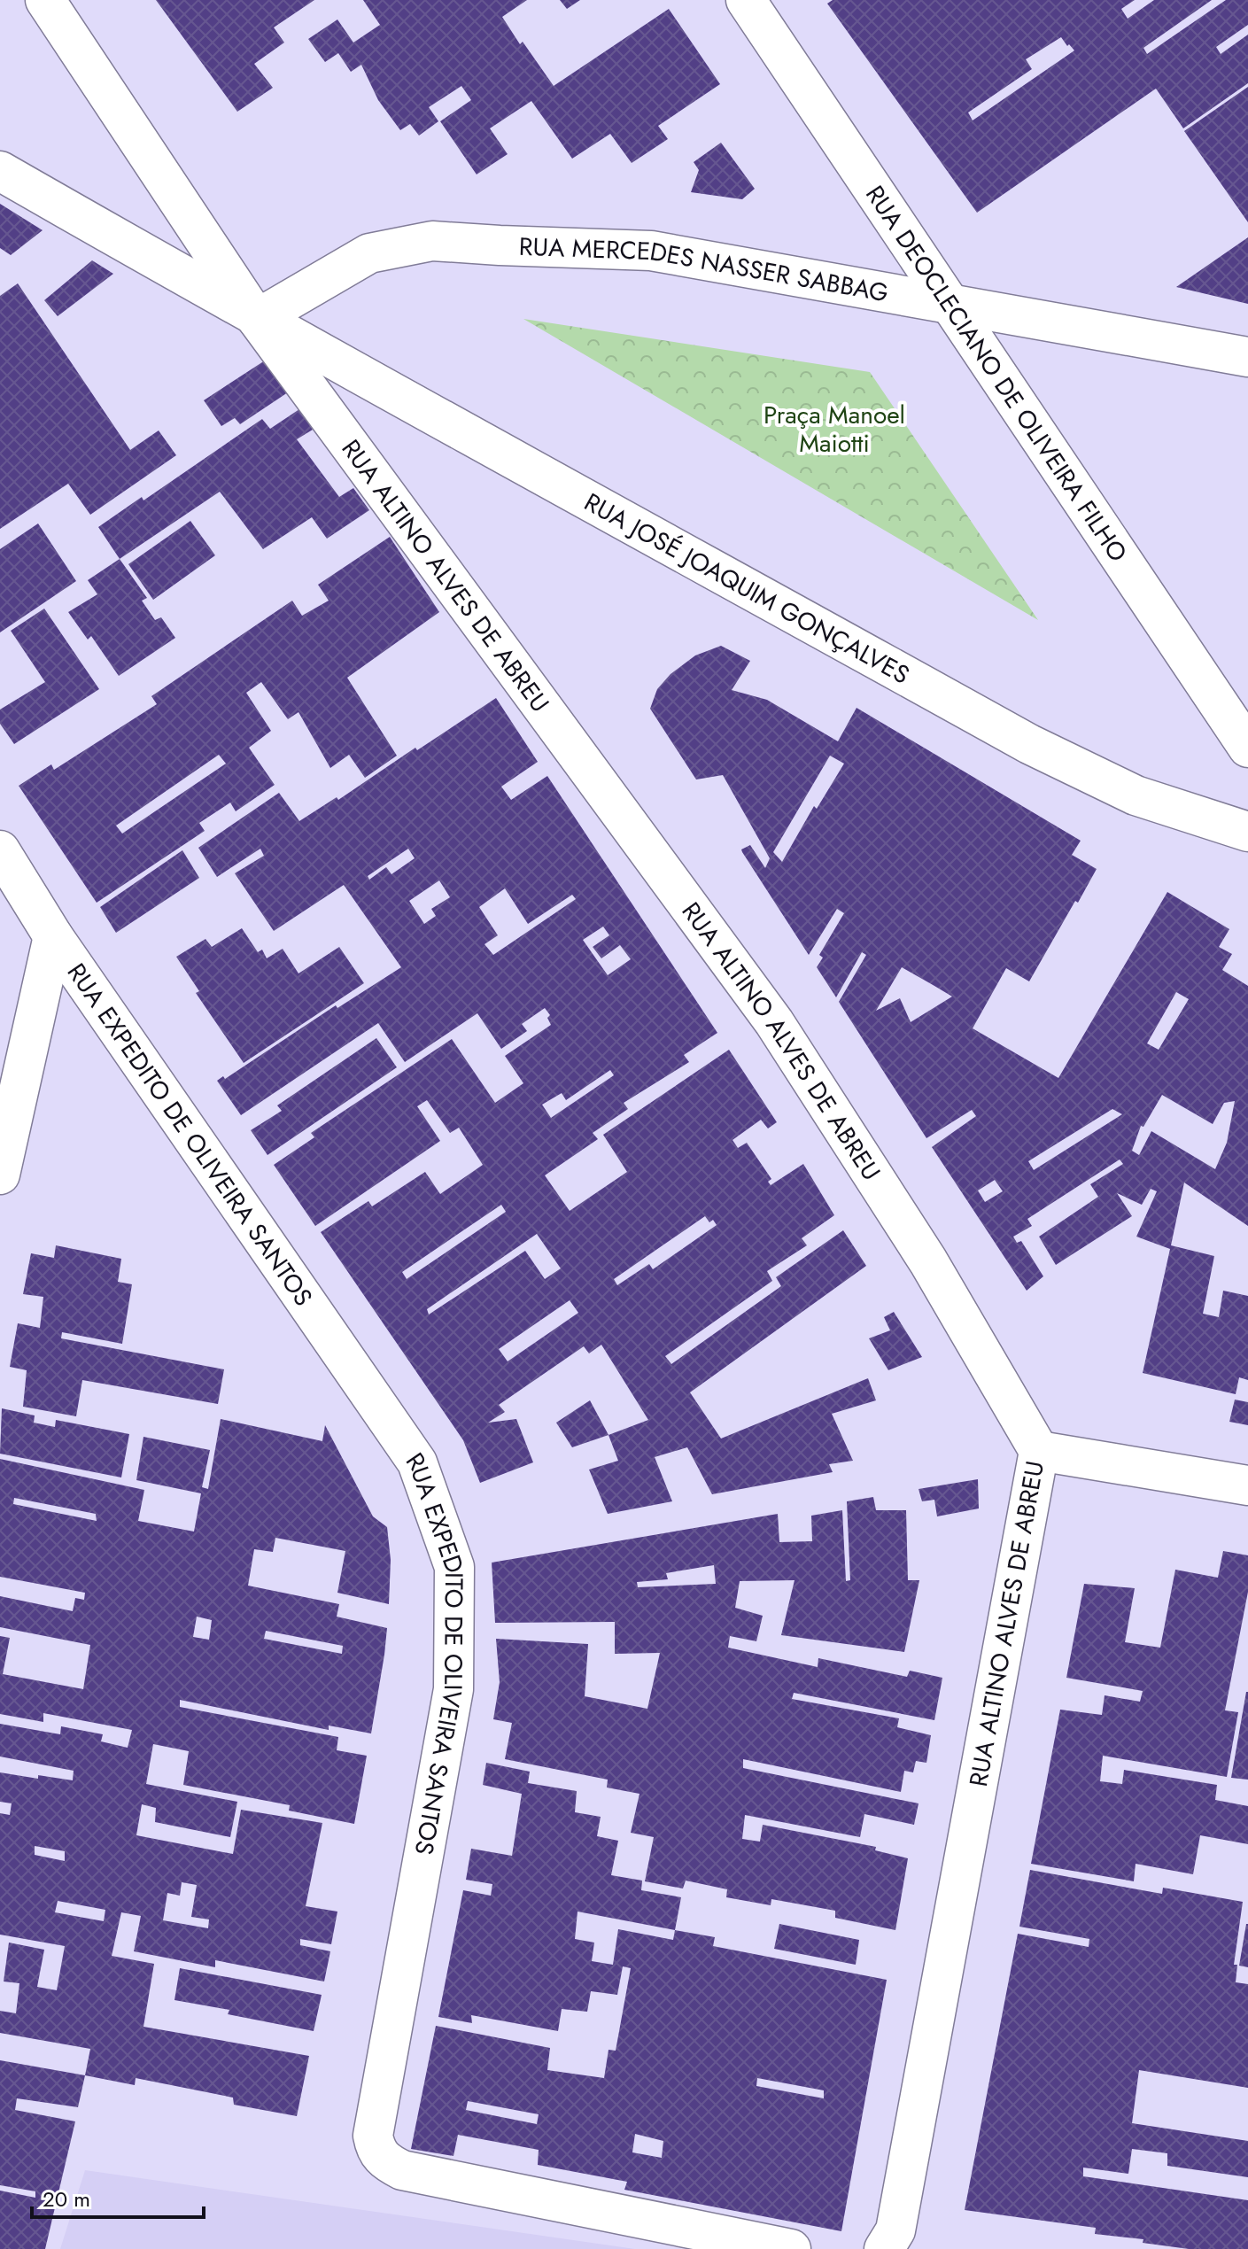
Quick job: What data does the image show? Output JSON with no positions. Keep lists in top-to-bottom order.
{
  "streets": {
    "street": [
      "RUA MERCEDES NASSER SABBAG",
      "RUA DEOCLECIANO DE OLIVEIRA FILHO",
      "RUA ALTINO ALVES DE ABREU",
      "RUA JOSÉ JOAQUIM GONÇALVES",
      "RUA EXPEDITO DE OLIVEIRA SANTOS"
    ]
  },
  "crossings": [
    ["RUA MERCEDES NASSER SABBAG", "RUA DEOCLECIANO DE OLIVEIRA FILHO"],
    ["RUA MERCEDES NASSER SABBAG", "RUA ALTINO ALVES DE ABREU"],
    ["RUA MERCEDES NASSER SABBAG", "RUA JOSÉ JOAQUIM GONÇALVES"],
    ["RUA ALTINO ALVES DE ABREU", "RUA JOSÉ JOAQUIM GONÇALVES"]
  ],
  "parks": ["Praça Manoel Maiotti"],
  "scale_bar": "20 m"
}
